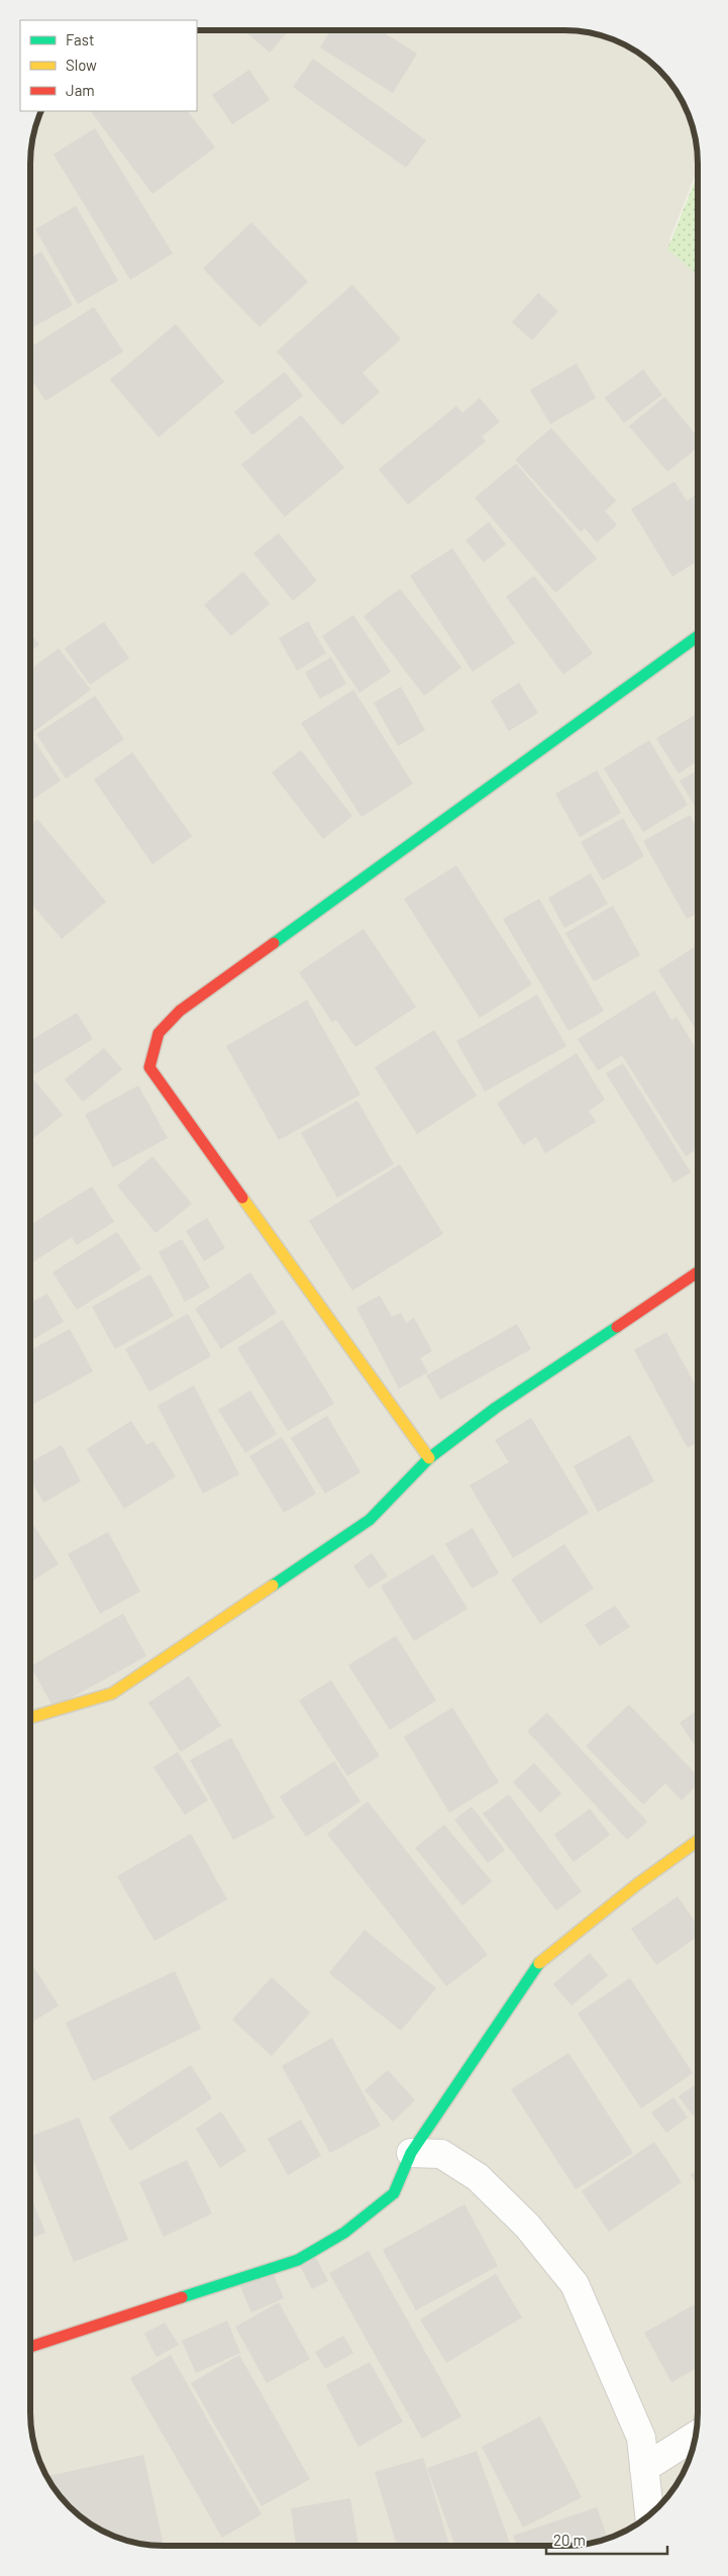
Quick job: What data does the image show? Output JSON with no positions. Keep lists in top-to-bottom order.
{
  "legend": ["Fast", "Slow", "Jam"],
  "scale_bar": "20 m"
}
